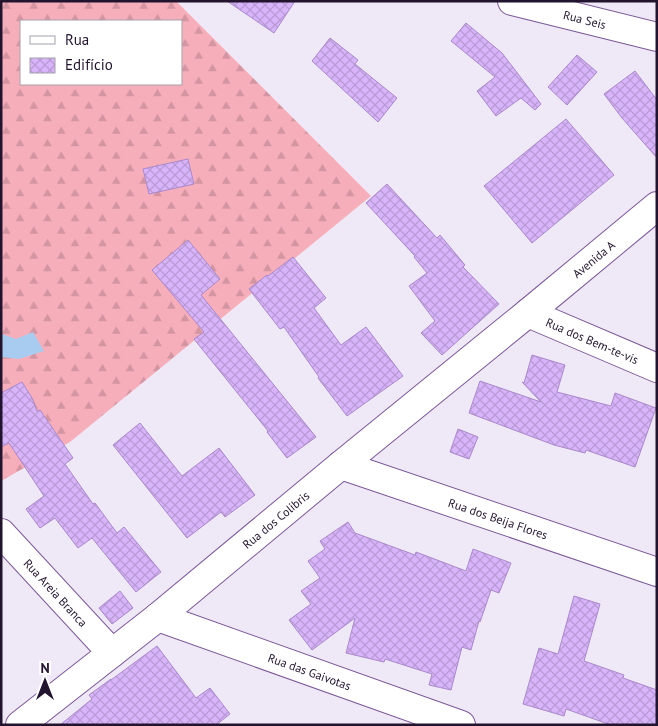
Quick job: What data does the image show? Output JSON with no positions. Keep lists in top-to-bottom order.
{
  "streets": {
    "street": [
      "Rua Seis",
      "Avenida A",
      "Rua dos Bem-te-vis",
      "Rua dos Beija Flores",
      "Rua dos Colibris",
      "Rua Areia Branca",
      "Rua das Gaivotas"
    ]
  },
  "crossings": [
    ["Avenida A", "Rua dos Bem-te-vis"],
    ["Avenida A", "Rua dos Colibris"],
    ["Rua dos Bem-te-vis", "Rua dos Colibris"],
    ["Rua dos Beija Flores", "Rua dos Colibris"],
    ["Rua dos Colibris", "Rua Areia Branca"],
    ["Rua dos Colibris", "Rua das Gaivotas"]
  ],
  "legend": ["Rua", "Edifício"],
  "north": "top"
}
